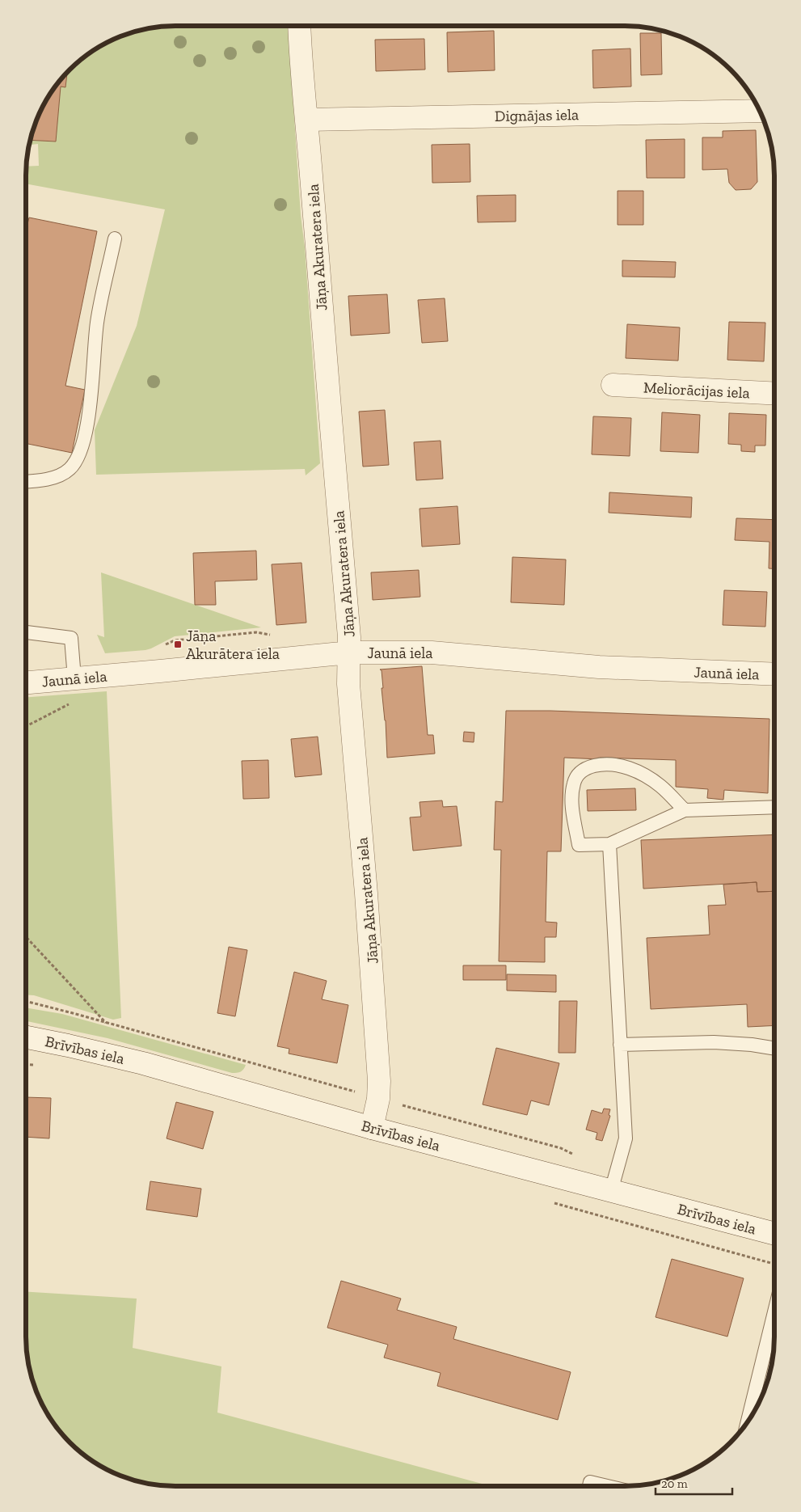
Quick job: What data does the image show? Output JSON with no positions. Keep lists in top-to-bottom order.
{
  "streets": {
    "street": [
      "Dignājas iela",
      "Jāņa Akuratera iela",
      "Meliorācijas iela",
      "Jaunā iela",
      "Brīvības iela"
    ]
  },
  "crossings": [
    ["Dignājas iela", "Jāņa Akuratera iela"],
    ["Jāņa Akuratera iela", "Jaunā iela"],
    ["Jāņa Akuratera iela", "Brīvības iela"]
  ],
  "places": {
    "transit": ["Jāņa Akurātera iela"]
  },
  "scale_bar": "20 m"
}
